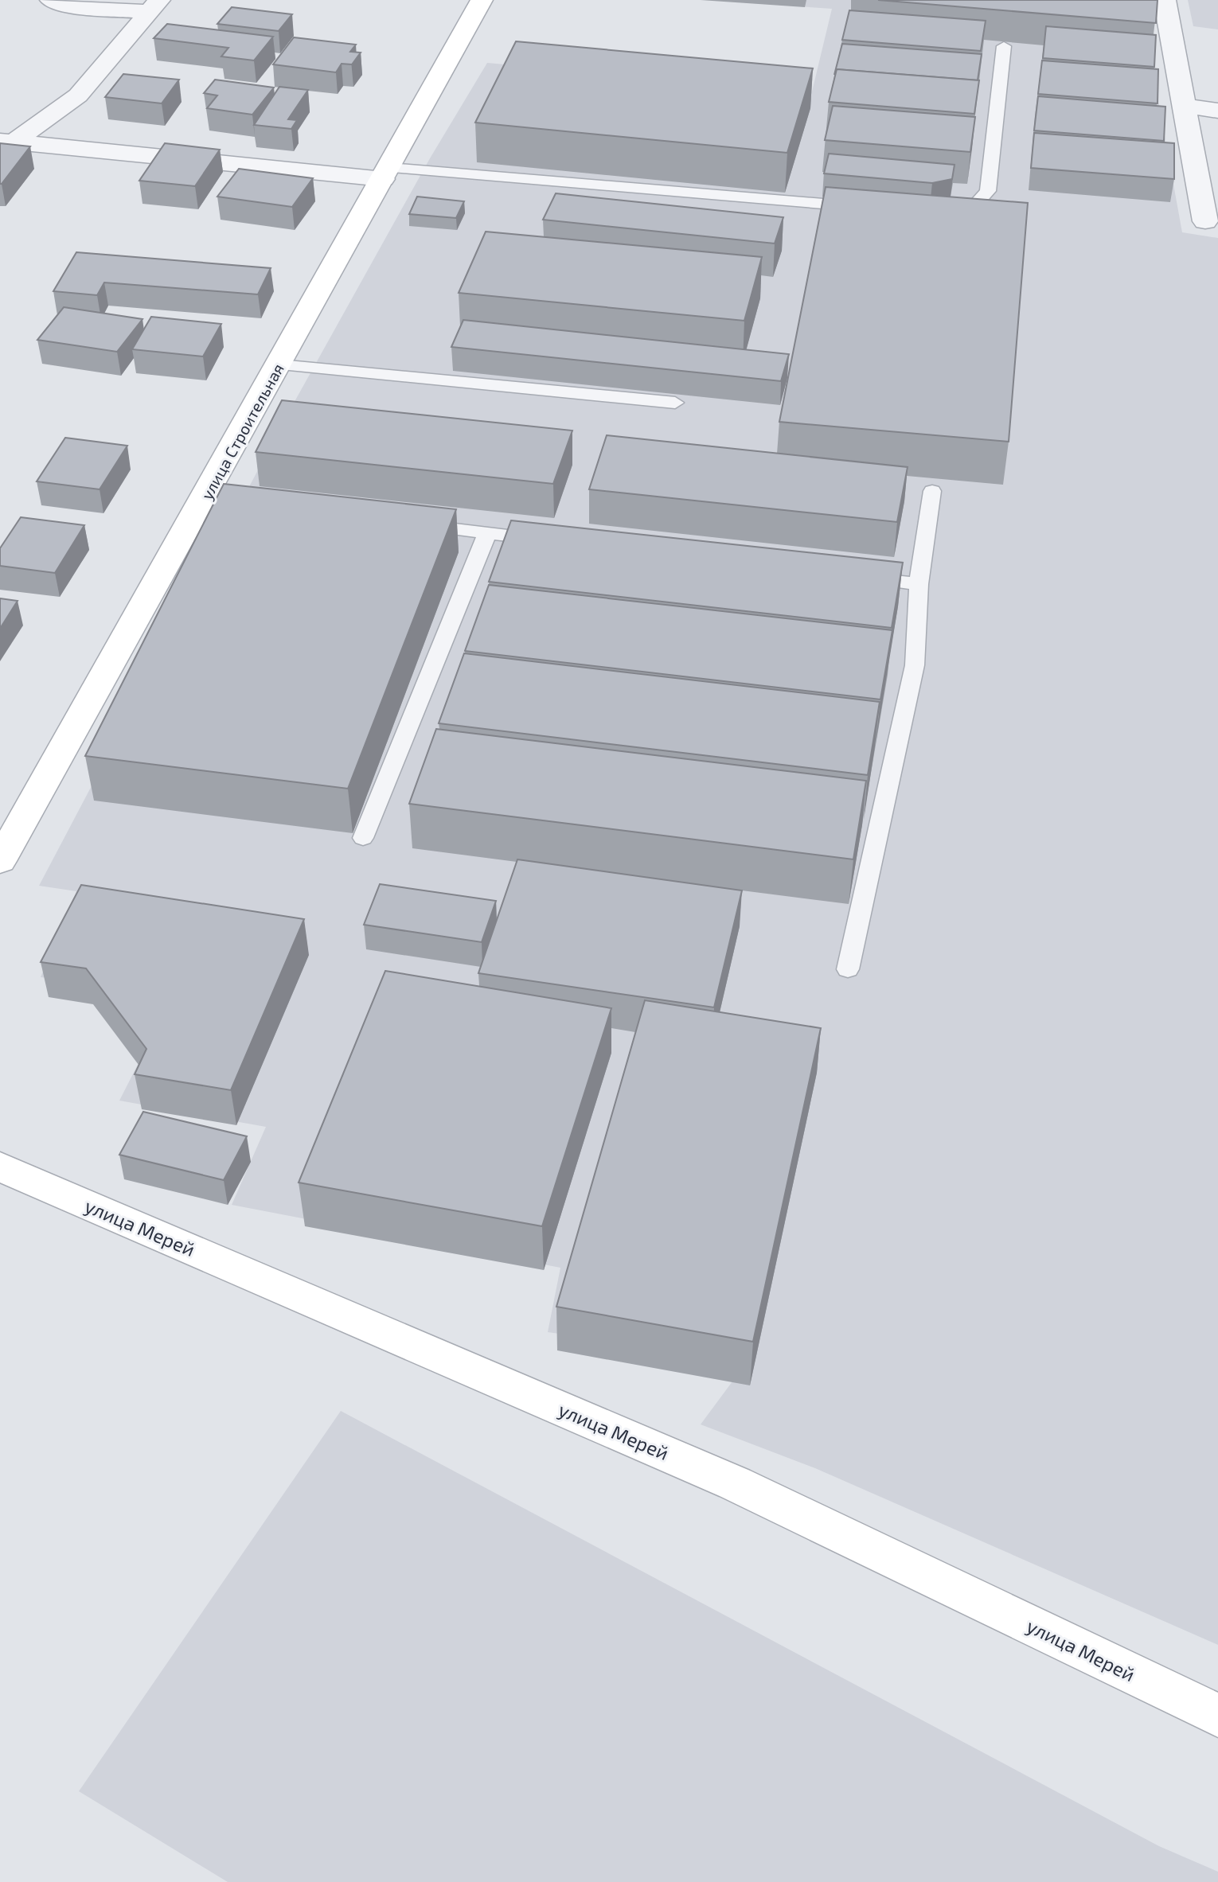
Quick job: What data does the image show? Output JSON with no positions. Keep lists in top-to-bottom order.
{
  "streets": {
    "main road": ["улица Строительная", "улица Мерей"]
  }
}
